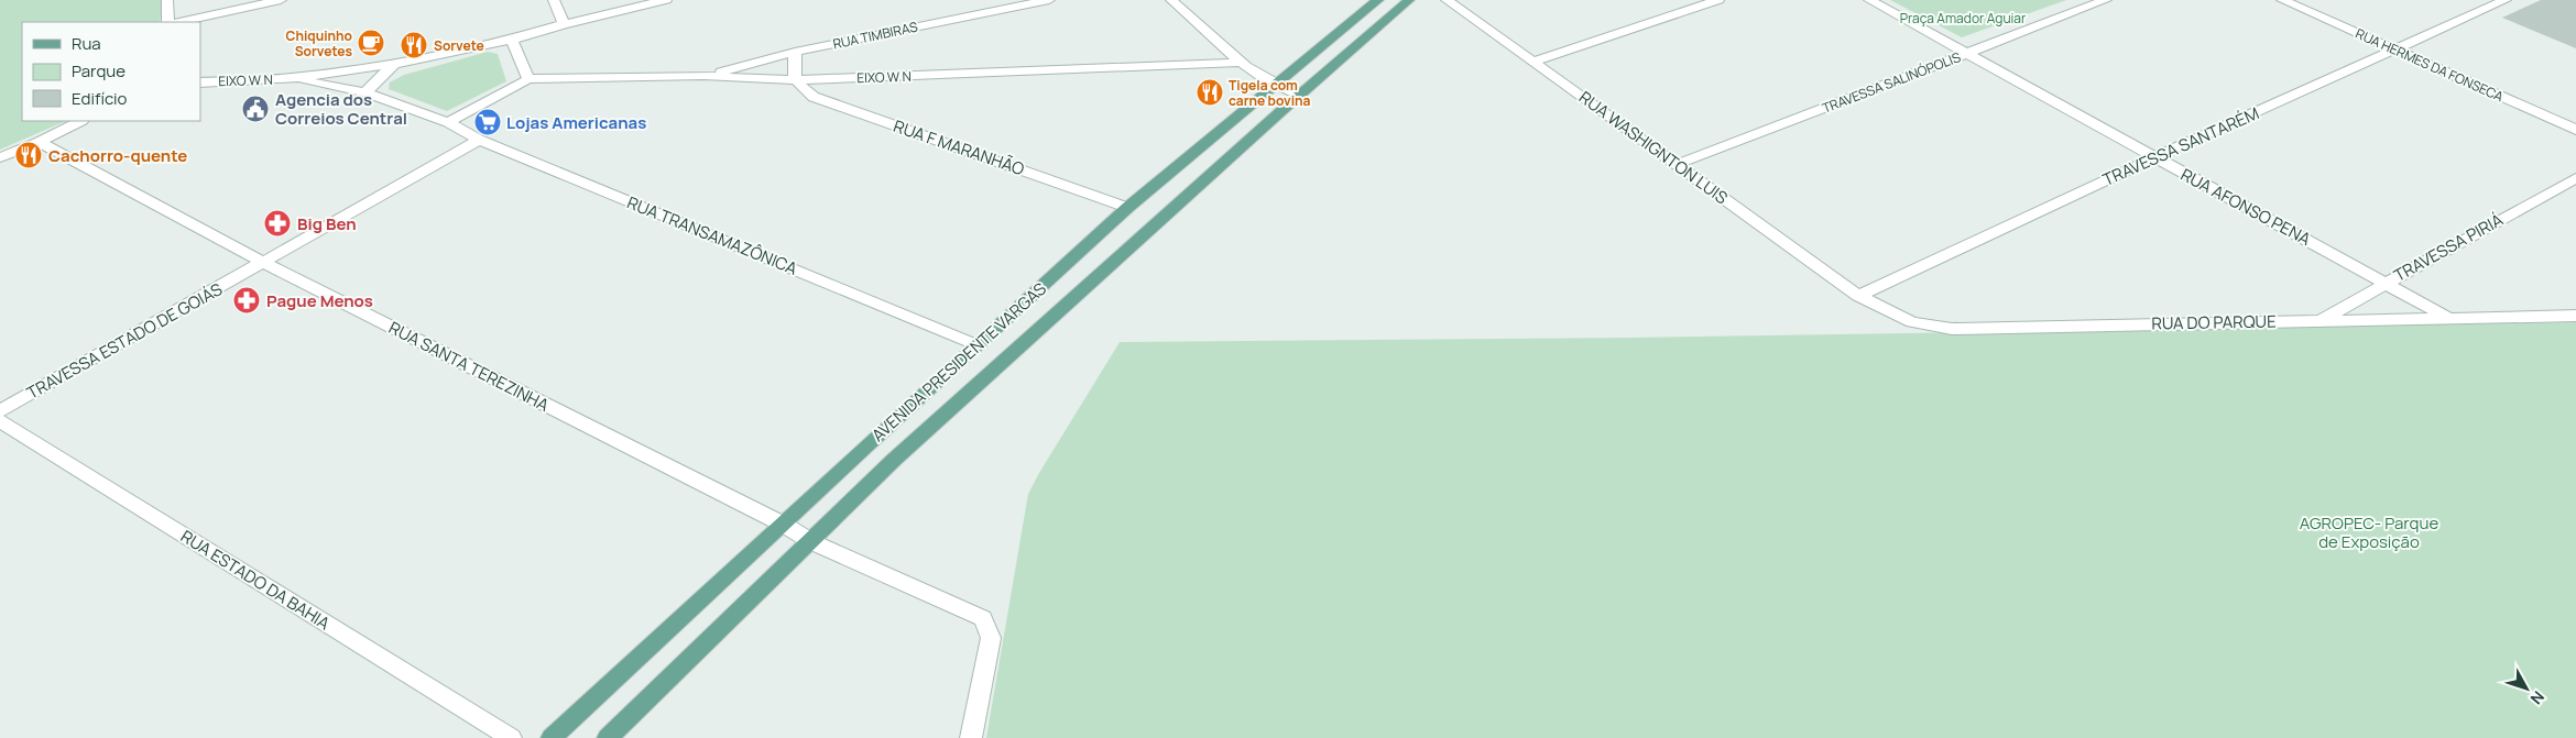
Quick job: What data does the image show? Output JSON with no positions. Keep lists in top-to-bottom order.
{
  "streets": {
    "main road": ["AVENIDA PRESIDENTE VARGAS"],
    "street": [
      "RUA TIMBIRAS",
      "RUA HERMES DA FONSECA",
      "EIXO W N",
      "TRAVESSA SALINÓPOLIS",
      "TRAVESSA SANTARÉM",
      "RUA F MARANHÃO",
      "RUA WASHIGNTON LUIS",
      "RUA AFONSO PENA",
      "RUA TRANSAMAZÔNICA",
      "TRAVESSA PIRIÁ",
      "RUA DO PARQUE",
      "TRAVESSA ESTADO DE GOIÁS",
      "RUA SANTA TEREZINHA",
      "RUA ESTADO DA BAHIA"
    ]
  },
  "crossings": [
    ["RUA TIMBIRAS", "EIXO W N"],
    ["RUA HERMES DA FONSECA", "TRAVESSA SANTARÉM"],
    ["EIXO W N", "RUA F MARANHÃO"],
    ["EIXO W N", "RUA TRANSAMAZÔNICA"],
    ["TRAVESSA SALINÓPOLIS", "RUA WASHIGNTON LUIS"],
    ["TRAVESSA SALINÓPOLIS", "RUA AFONSO PENA"],
    ["TRAVESSA SANTARÉM", "RUA WASHIGNTON LUIS"],
    ["TRAVESSA SANTARÉM", "RUA AFONSO PENA"],
    ["TRAVESSA SANTARÉM", "RUA DO PARQUE"],
    ["RUA F MARANHÃO", "AVENIDA PRESIDENTE VARGAS"],
    ["RUA WASHIGNTON LUIS", "RUA DO PARQUE"],
    ["RUA AFONSO PENA", "TRAVESSA PIRIÁ"],
    ["RUA AFONSO PENA", "RUA DO PARQUE"],
    ["RUA TRANSAMAZÔNICA", "TRAVESSA ESTADO DE GOIÁS"],
    ["RUA TRANSAMAZÔNICA", "AVENIDA PRESIDENTE VARGAS"],
    ["TRAVESSA PIRIÁ", "RUA DO PARQUE"],
    ["TRAVESSA ESTADO DE GOIÁS", "RUA SANTA TEREZINHA"],
    ["AVENIDA PRESIDENTE VARGAS", "RUA SANTA TEREZINHA"]
  ],
  "parks": ["Praça Amador Aguiar", "AGROPEC- Parque de Exposição"],
  "places": {
    "cafe": ["Chiquinho Sorvetes"],
    "restaurant": ["Sorvete", "Tigela com carne bovina", "Cachorro-quente"],
    "public building": ["Agencia dos Correios Central"],
    "supermarket": ["Lojas Americanas"],
    "pharmacy": ["Big Ben", "Pague Menos"]
  },
  "legend": ["Rua", "Parque", "Edifício"],
  "north": "bottom right"
}
